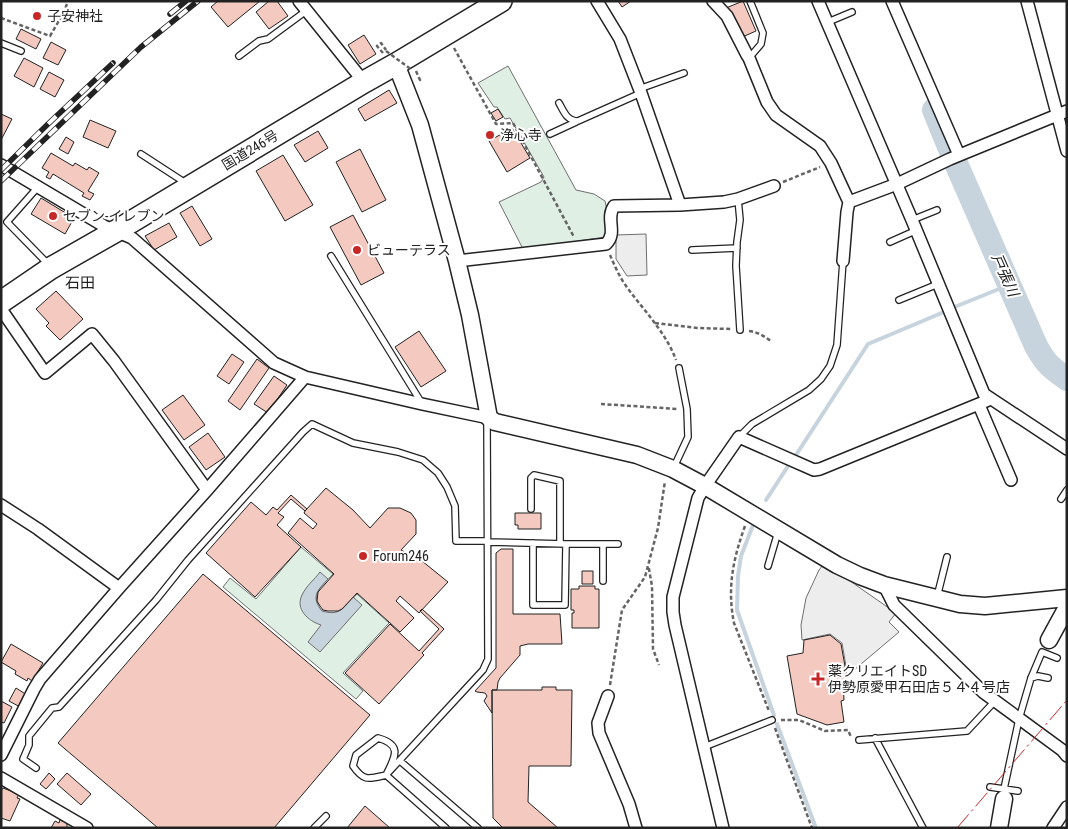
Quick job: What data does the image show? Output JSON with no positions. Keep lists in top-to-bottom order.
{
  "streets": {
    "highway": ["国道246号"]
  },
  "districts": ["石田"],
  "water": ["戸張川"],
  "places": {
    "other": [
      "子安神社",
      "浄心寺",
      "セブン-イレブン",
      "ビューテラス",
      "Forum246"
    ],
    "health": ["薬クリエイトSD 伊勢原愛甲石田店５４４号店"]
  }
}
